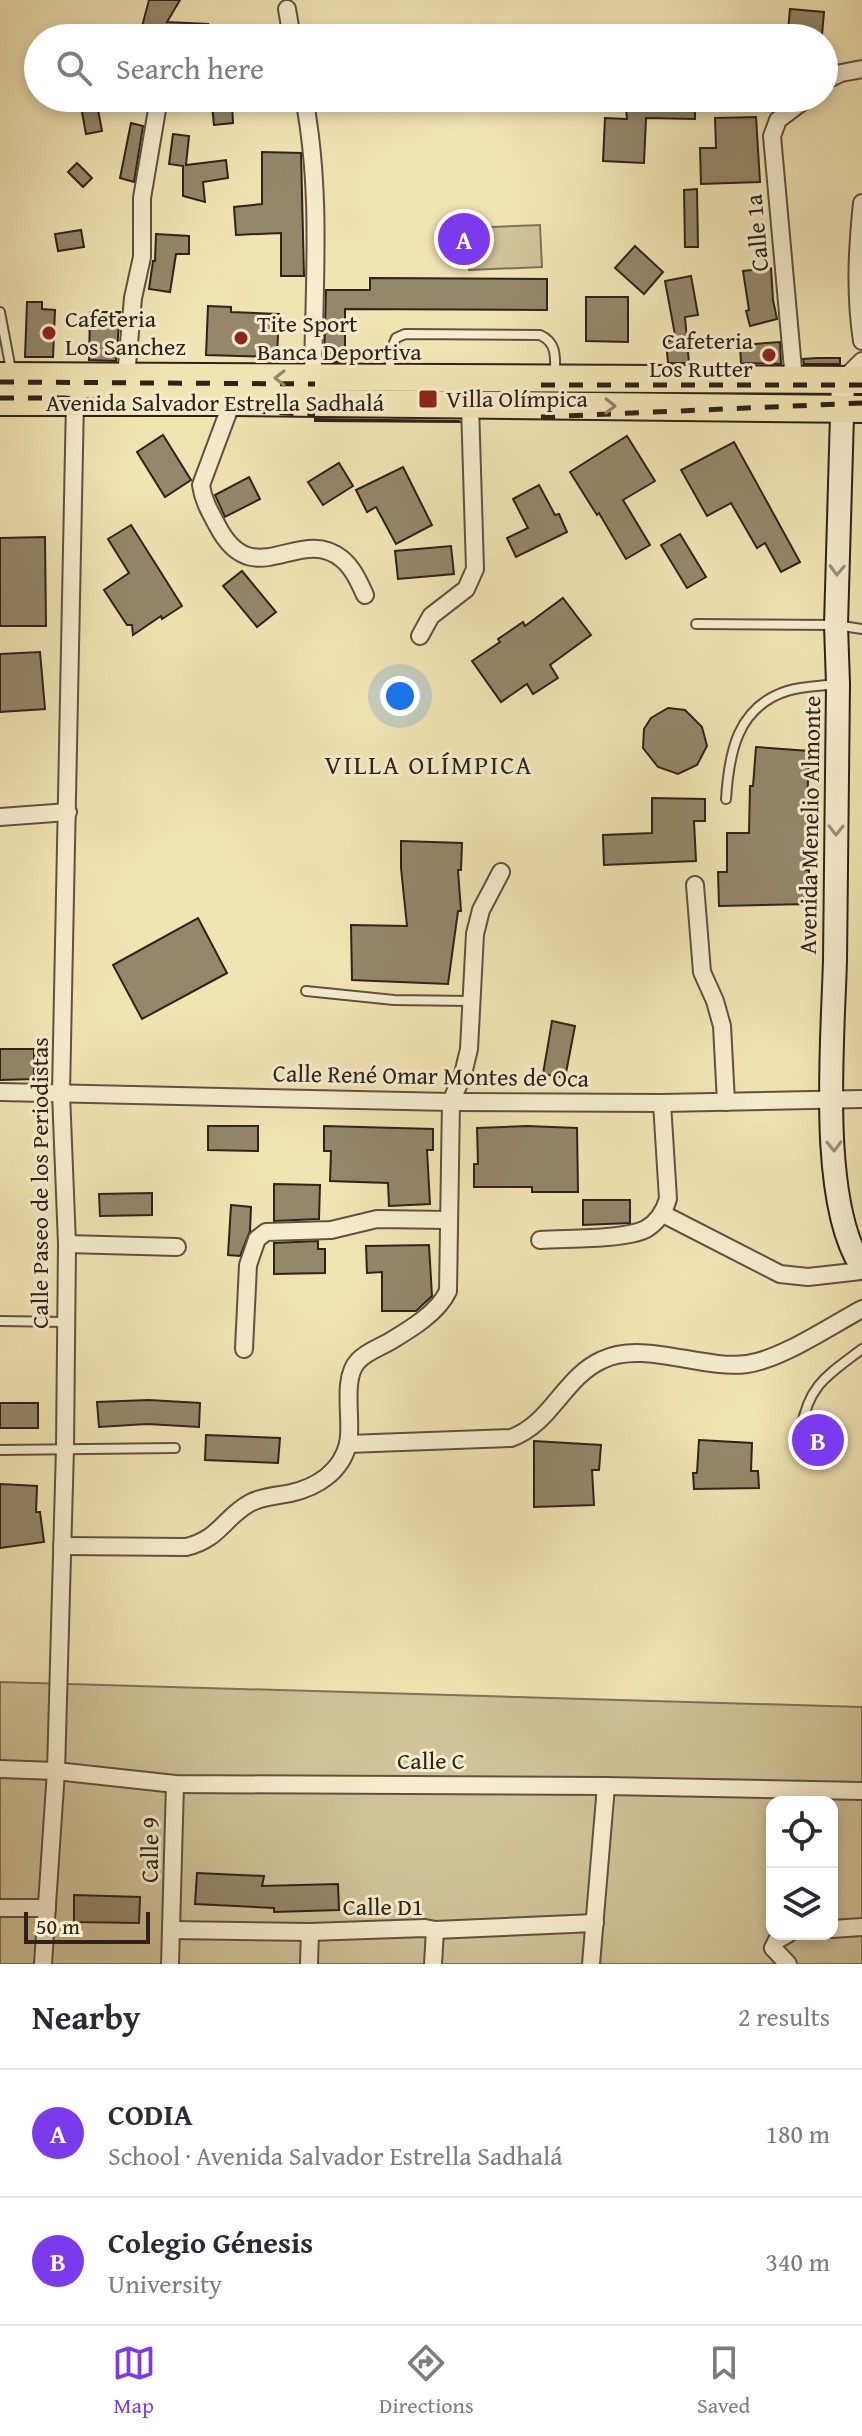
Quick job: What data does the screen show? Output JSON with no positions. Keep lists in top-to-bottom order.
{
  "streets": {
    "main road": ["Avenida Salvador Estrella Sadhalá"],
    "street": [
      "Calle 1a",
      "Avenida Menelio Almonte",
      "Calle René Omar Montes de Oca",
      "Calle Paseo de los Periodistas",
      "Calle C",
      "Calle 9",
      "Calle D1"
    ]
  },
  "crossings": [
    ["Calle 1a", "Avenida Salvador Estrella Sadhalá"],
    ["Avenida Salvador Estrella Sadhalá", "Avenida Menelio Almonte"],
    ["Avenida Salvador Estrella Sadhalá", "Calle Paseo de los Periodistas"],
    ["Avenida Menelio Almonte", "Calle René Omar Montes de Oca"],
    ["Calle René Omar Montes de Oca", "Calle Paseo de los Periodistas"],
    ["Calle Paseo de los Periodistas", "Calle C"],
    ["Calle C", "Calle 9"],
    ["Calle 9", "Calle D1"]
  ],
  "districts": ["VILLA OLÍMPICA"],
  "places": {
    "other": ["Cafeteria Los Sanchez", "Tite Sport Banca Deportiva", "Cafeteria Los Rutter"],
    "transit": ["Villa Olímpica"]
  },
  "scale_bar": "50 m",
  "page": {
    "search": "Search here",
    "pins": ["A", "B"],
    "scale": "50 m",
    "heading": ["Nearby", "2 results"],
    "list": [
      {
        "mark": "A",
        "name": "CODIA",
        "note": "School · Avenida Salvador Estrella Sadhalá",
        "value": "180 m"
      },
      {
        "mark": "B",
        "name": "Colegio Génesis",
        "note": "University",
        "value": "340 m"
      }
    ],
    "nav": ["Map", "Directions", "Saved"]
  }
}
